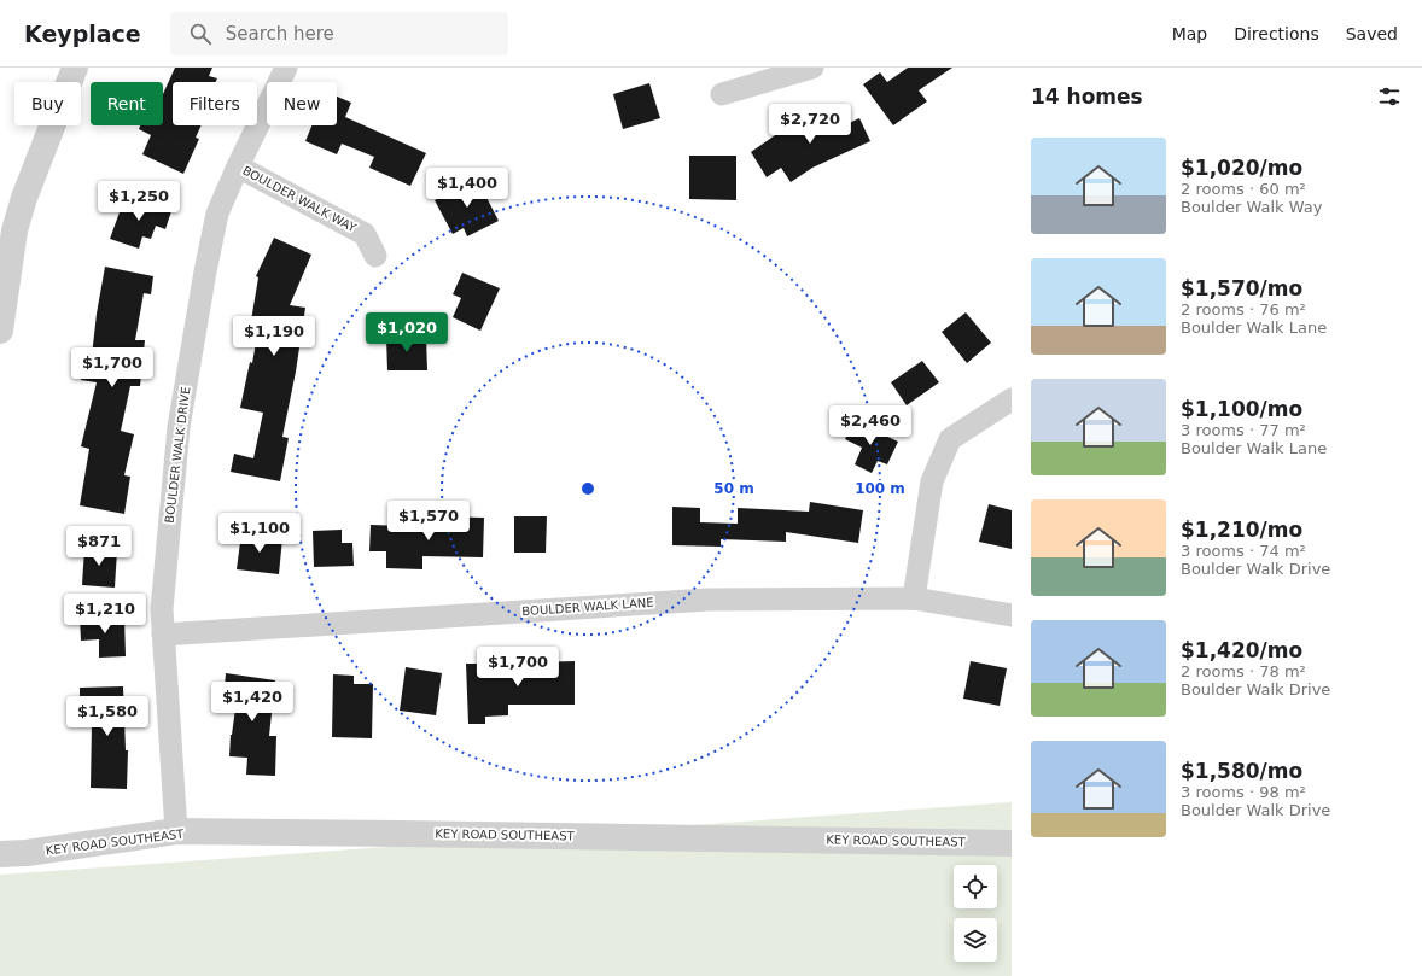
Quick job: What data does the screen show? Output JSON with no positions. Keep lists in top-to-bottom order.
{
  "streets": {
    "street": [
      "BOULDER WALK WAY",
      "BOULDER WALK DRIVE",
      "BOULDER WALK LANE",
      "KEY ROAD SOUTHEAST"
    ]
  },
  "crossings": [
    ["BOULDER WALK WAY", "BOULDER WALK DRIVE"],
    ["BOULDER WALK DRIVE", "BOULDER WALK LANE"],
    ["BOULDER WALK DRIVE", "KEY ROAD SOUTHEAST"]
  ],
  "page": {
    "header": "Keyplace",
    "search": "Search here",
    "nav": ["Map", "Directions", "Saved"],
    "heading": "14 homes",
    "chip": [
      "Buy",
      "Rent",
      "Filters",
      "New"
    ],
    "price": [
      "$2,720",
      "$1,400",
      "$1,250",
      "$1,020",
      "$1,190",
      "$1,700",
      "$2,460",
      "$1,570",
      "$1,100",
      "$871",
      "$1,210",
      "$1,700",
      "$1,420",
      "$1,580"
    ],
    "list": [
      {
        "name": "$1,020/mo",
        "note": "2 rooms · 60 m² · Boulder Walk Way"
      },
      {
        "name": "$1,570/mo",
        "note": "2 rooms · 76 m² · Boulder Walk Lane"
      },
      {
        "name": "$1,100/mo",
        "note": "3 rooms · 77 m² · Boulder Walk Lane"
      },
      {
        "name": "$1,210/mo",
        "note": "3 rooms · 74 m² · Boulder Walk Drive"
      },
      {
        "name": "$1,420/mo",
        "note": "2 rooms · 78 m² · Boulder Walk Drive"
      },
      {
        "name": "$1,580/mo",
        "note": "3 rooms · 98 m² · Boulder Walk Drive"
      }
    ]
  },
  "rings": ["50 m", "100 m"]
}
